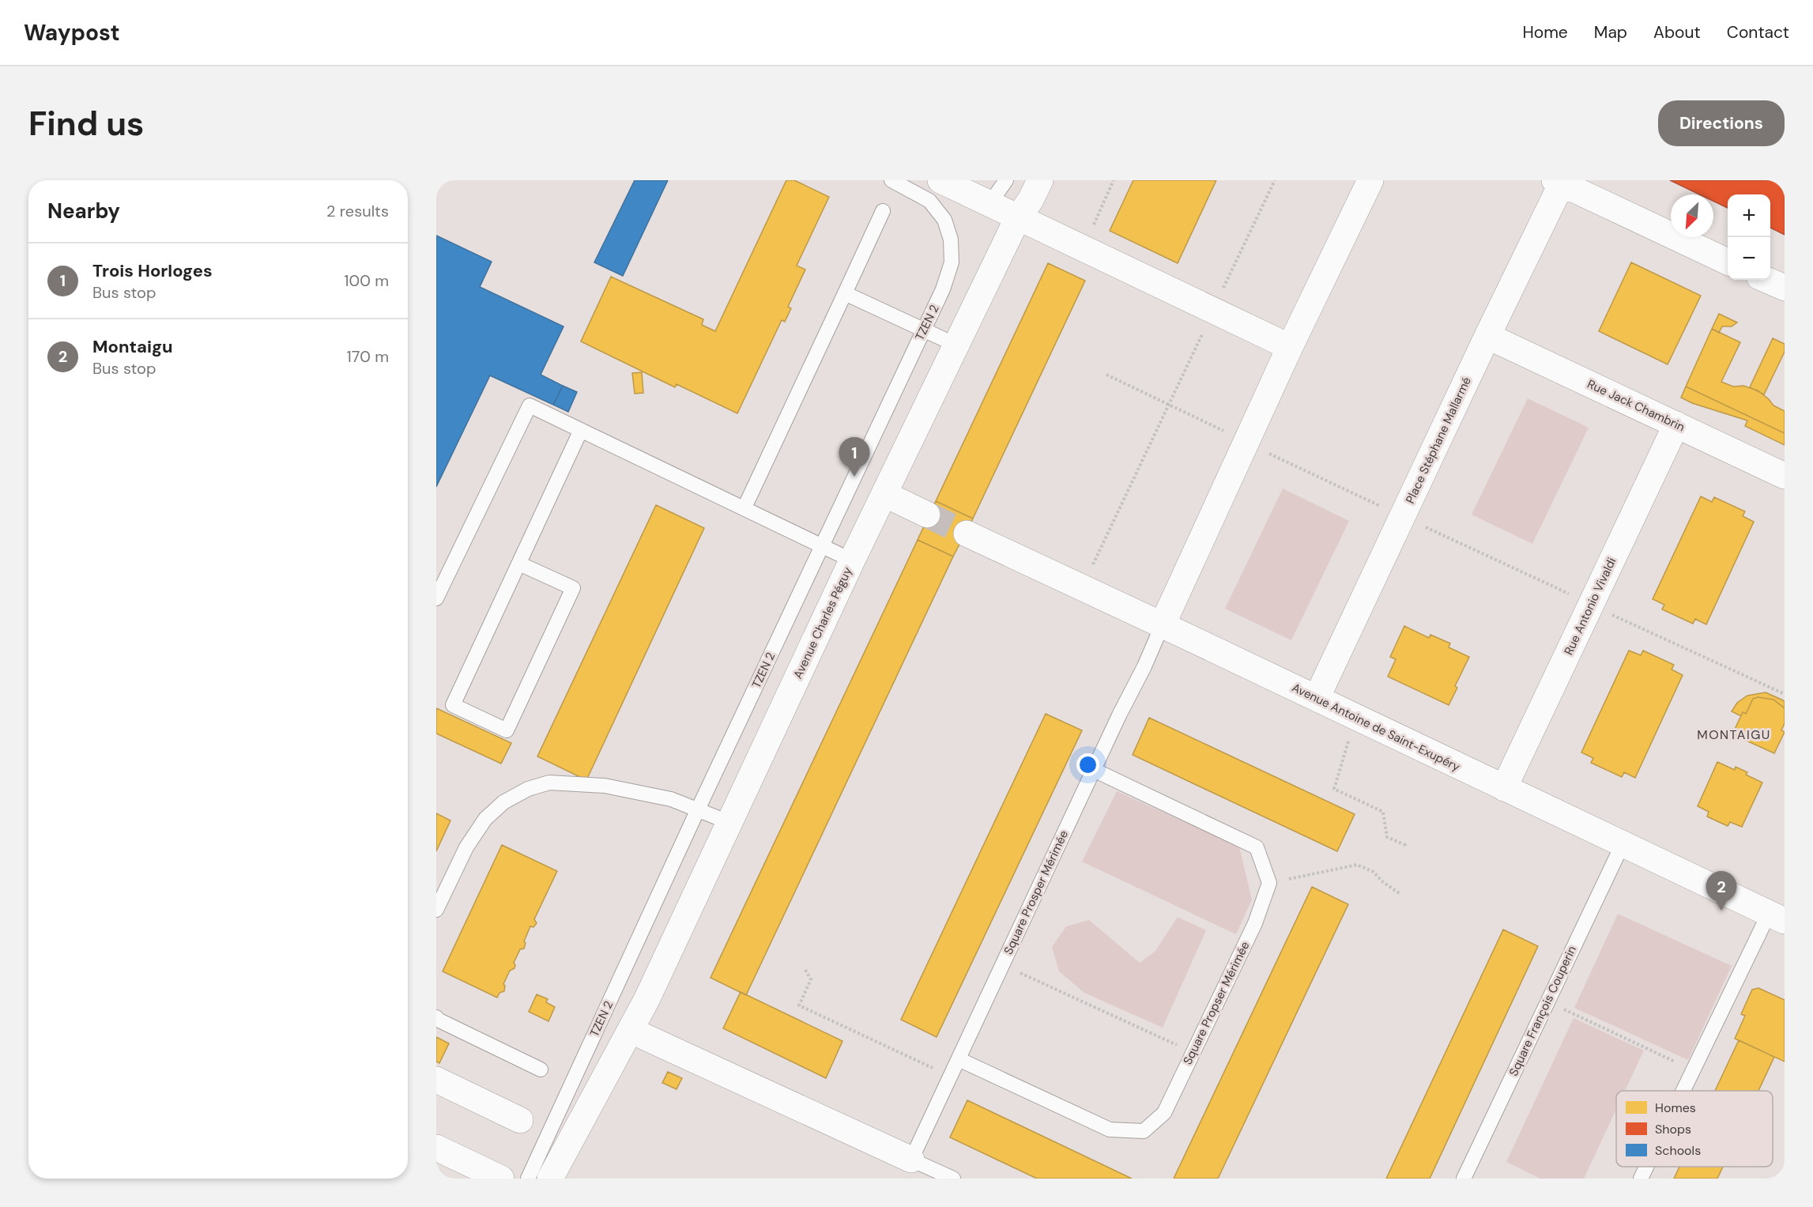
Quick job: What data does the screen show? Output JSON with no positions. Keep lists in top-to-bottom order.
{
  "streets": {
    "street": [
      "Rue Jack Chambrin",
      "Place Stéphane Mallarmé",
      "Rue Antonio Vivaldi",
      "Avenue Charles Péguy",
      "Avenue Antoine de Saint-Exupéry"
    ],
    "lane": [
      "TZEN 2",
      "Square Prosper Mérimée",
      "Square Propser Mérimée",
      "Square François Couperin"
    ]
  },
  "crossings": [
    ["Rue Jack Chambrin", "Place Stéphane Mallarmé"],
    ["Rue Jack Chambrin", "Rue Antonio Vivaldi"],
    ["Place Stéphane Mallarmé", "Avenue Antoine de Saint-Exupéry"],
    ["Rue Antonio Vivaldi", "Avenue Antoine de Saint-Exupéry"],
    ["Avenue Antoine de Saint-Exupéry", "Square Prosper Mérimée"],
    ["Avenue Antoine de Saint-Exupéry", "Square François Couperin"],
    ["Square Prosper Mérimée", "Square Propser Mérimée"]
  ],
  "districts": ["MONTAIGU"],
  "legend": ["Homes", "Shops", "Schools"],
  "north": "bottom left",
  "page": {
    "header": "Waypost",
    "nav": [
      "Home",
      "Map",
      "About",
      "Contact"
    ],
    "buttons": "Directions",
    "title": "Find us",
    "heading": ["Nearby", "2 results"],
    "map_buttons": ["+", "−"],
    "list": [
      {
        "mark": "1",
        "name": "Trois Horloges",
        "note": "Bus stop",
        "value": "100 m"
      },
      {
        "mark": "2",
        "name": "Montaigu",
        "note": "Bus stop",
        "value": "170 m"
      }
    ],
    "pins": ["1", "2"]
  }
}
